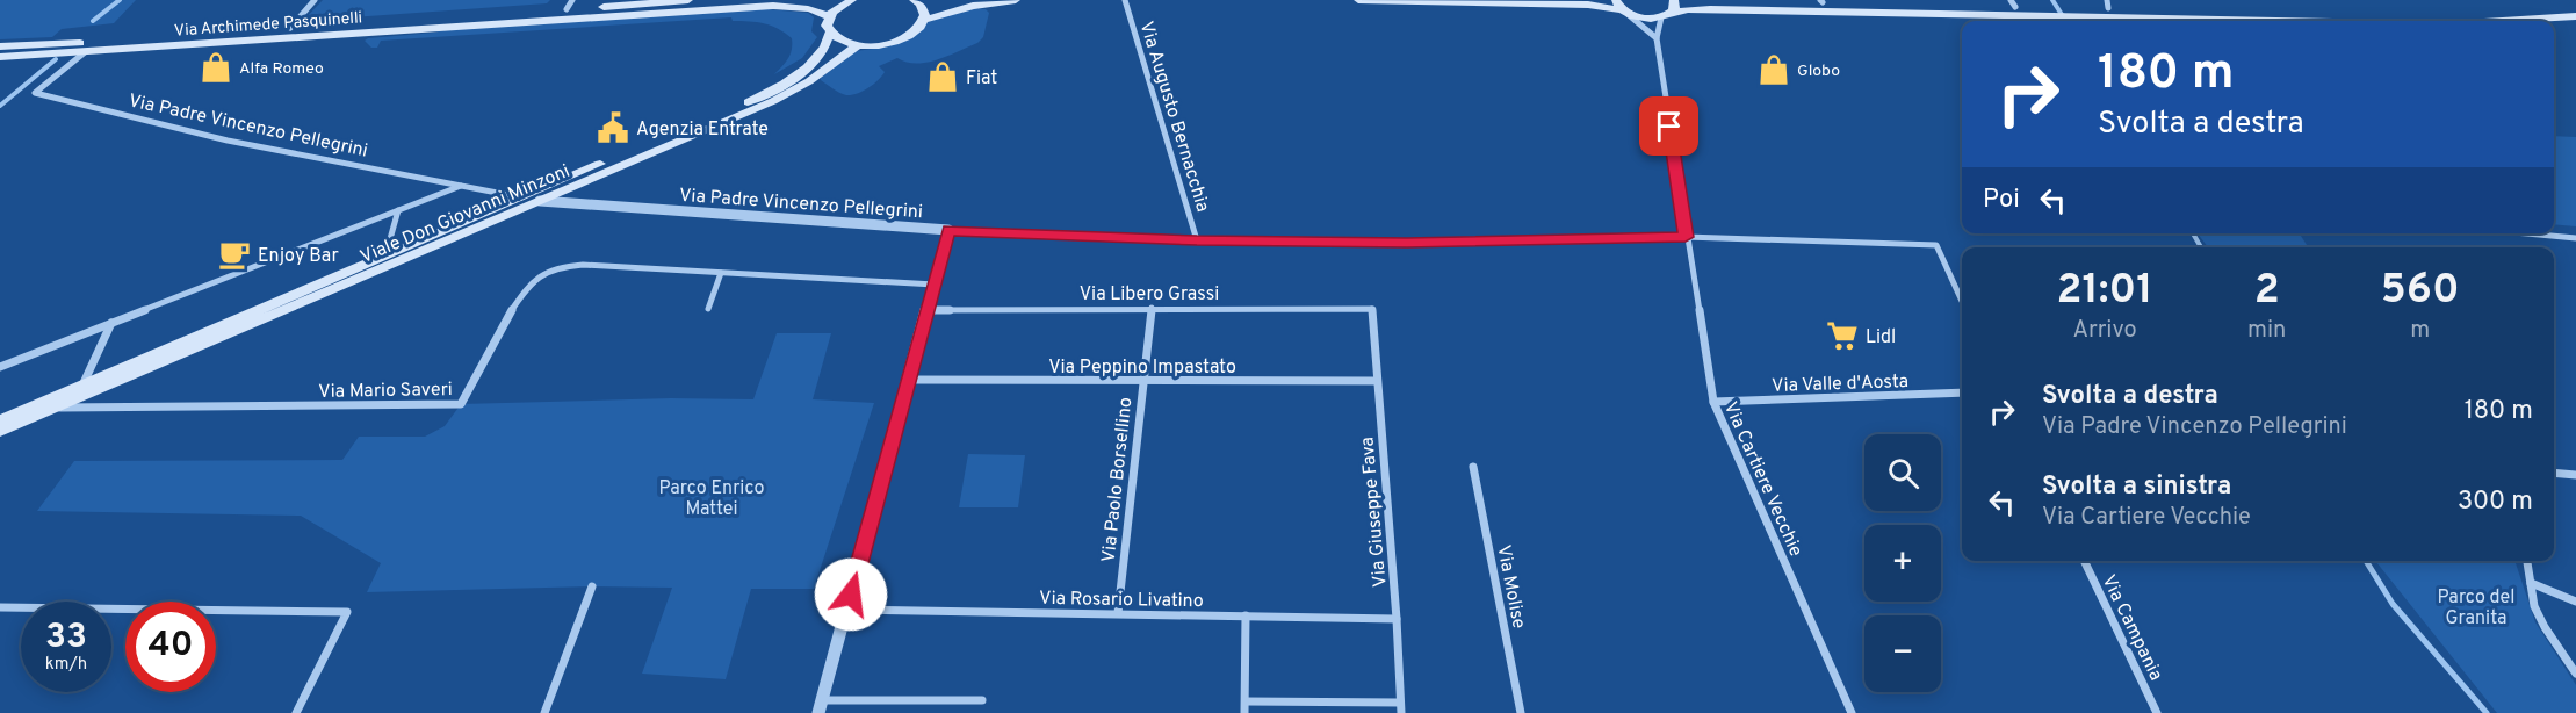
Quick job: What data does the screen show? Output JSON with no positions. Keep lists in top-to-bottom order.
{
  "streets": {
    "main road": ["Via Archimede Pasquinelli", "Viale Don Giovanni Minzoni"],
    "street": [
      "Via Augusto Bernacchia",
      "Via Padre Vincenzo Pellegrini",
      "Via Libero Grassi",
      "Via Peppino Impastato",
      "Via Valle d'Aosta",
      "Via Mario Saveri",
      "Via Cartiere Vecchie",
      "Via Paolo Borsellino",
      "Via Giuseppe Fava",
      "Via Molise",
      "Via Rosario Livatino",
      "Via Campania"
    ]
  },
  "crossings": [
    ["Via Archimede Pasquinelli", "Via Padre Vincenzo Pellegrini"],
    ["Via Augusto Bernacchia", "Via Padre Vincenzo Pellegrini"],
    ["Via Padre Vincenzo Pellegrini", "Viale Don Giovanni Minzoni"],
    ["Via Padre Vincenzo Pellegrini", "Via Cartiere Vecchie"],
    ["Viale Don Giovanni Minzoni", "Via Mario Saveri"],
    ["Via Libero Grassi", "Via Paolo Borsellino"],
    ["Via Libero Grassi", "Via Giuseppe Fava"],
    ["Via Peppino Impastato", "Via Paolo Borsellino"],
    ["Via Peppino Impastato", "Via Giuseppe Fava"],
    ["Via Valle d'Aosta", "Via Cartiere Vecchie"],
    ["Via Paolo Borsellino", "Via Rosario Livatino"],
    ["Via Giuseppe Fava", "Via Rosario Livatino"]
  ],
  "parks": ["Parco Enrico Mattei", "Parco del Granita"],
  "places": {
    "shop": ["Alfa Romeo", "Globo", "Fiat"],
    "public building": ["Agenzia Entrate"],
    "cafe": ["Enjoy Bar"],
    "supermarket": ["Lidl"]
  },
  "page": {
    "turn": ["180 m", "Svolta a destra"],
    "then": "Poi",
    "eta": [
      "21:01",
      "Arrivo",
      "2",
      "min",
      "560",
      "m"
    ],
    "list": [
      {
        "name": "Svolta a destra",
        "note": "Via Padre Vincenzo Pellegrini",
        "value": "180 m"
      },
      {
        "name": "Svolta a sinistra",
        "note": "Via Cartiere Vecchie",
        "value": "300 m"
      }
    ],
    "map_buttons": ["+", "−"],
    "speed": "33 km/h",
    "limit": "40"
  }
}
